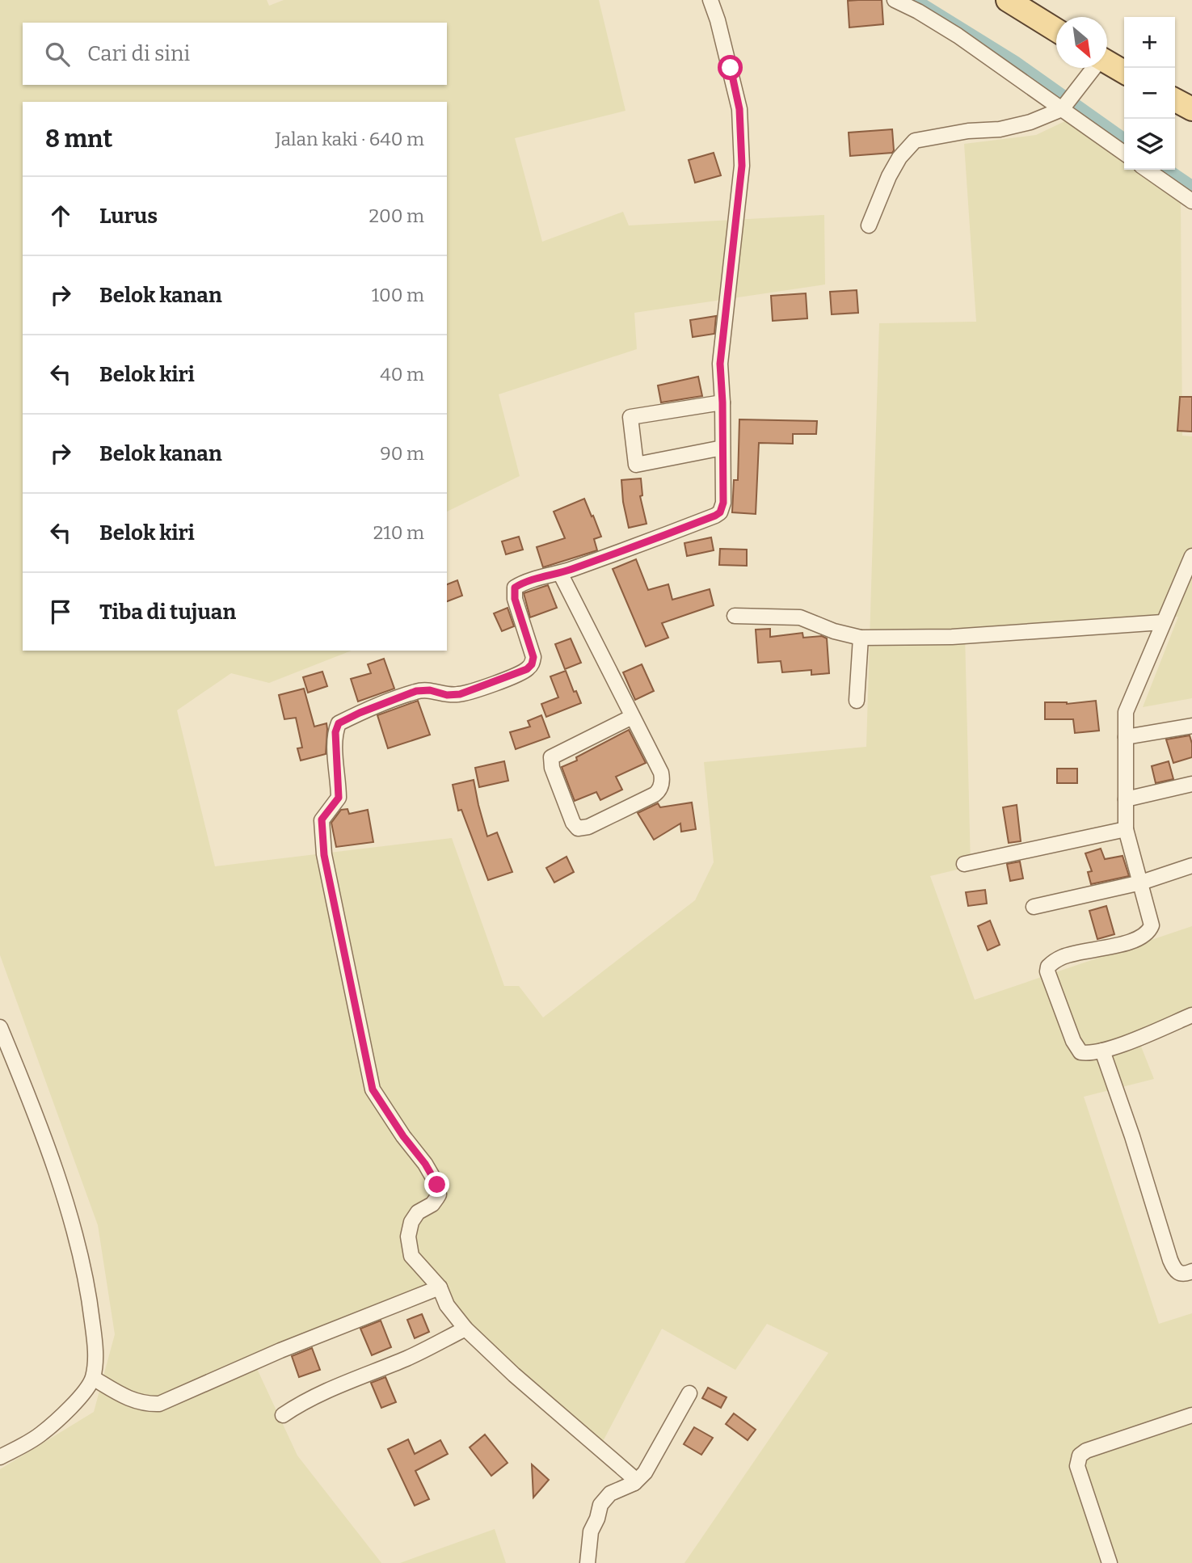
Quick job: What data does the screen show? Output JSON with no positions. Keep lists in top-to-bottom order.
{
  "north": "bottom right",
  "page": {
    "map_buttons": ["+", "−"],
    "search": "Cari di sini",
    "heading": ["8 mnt", "Jalan kaki · 640 m"],
    "list": [
      ["Lurus", "200 m"],
      ["Belok kanan", "100 m"],
      ["Belok kiri", "40 m"],
      ["Belok kanan", "90 m"],
      ["Belok kiri", "210 m"],
      "Tiba di tujuan"
    ]
  }
}
